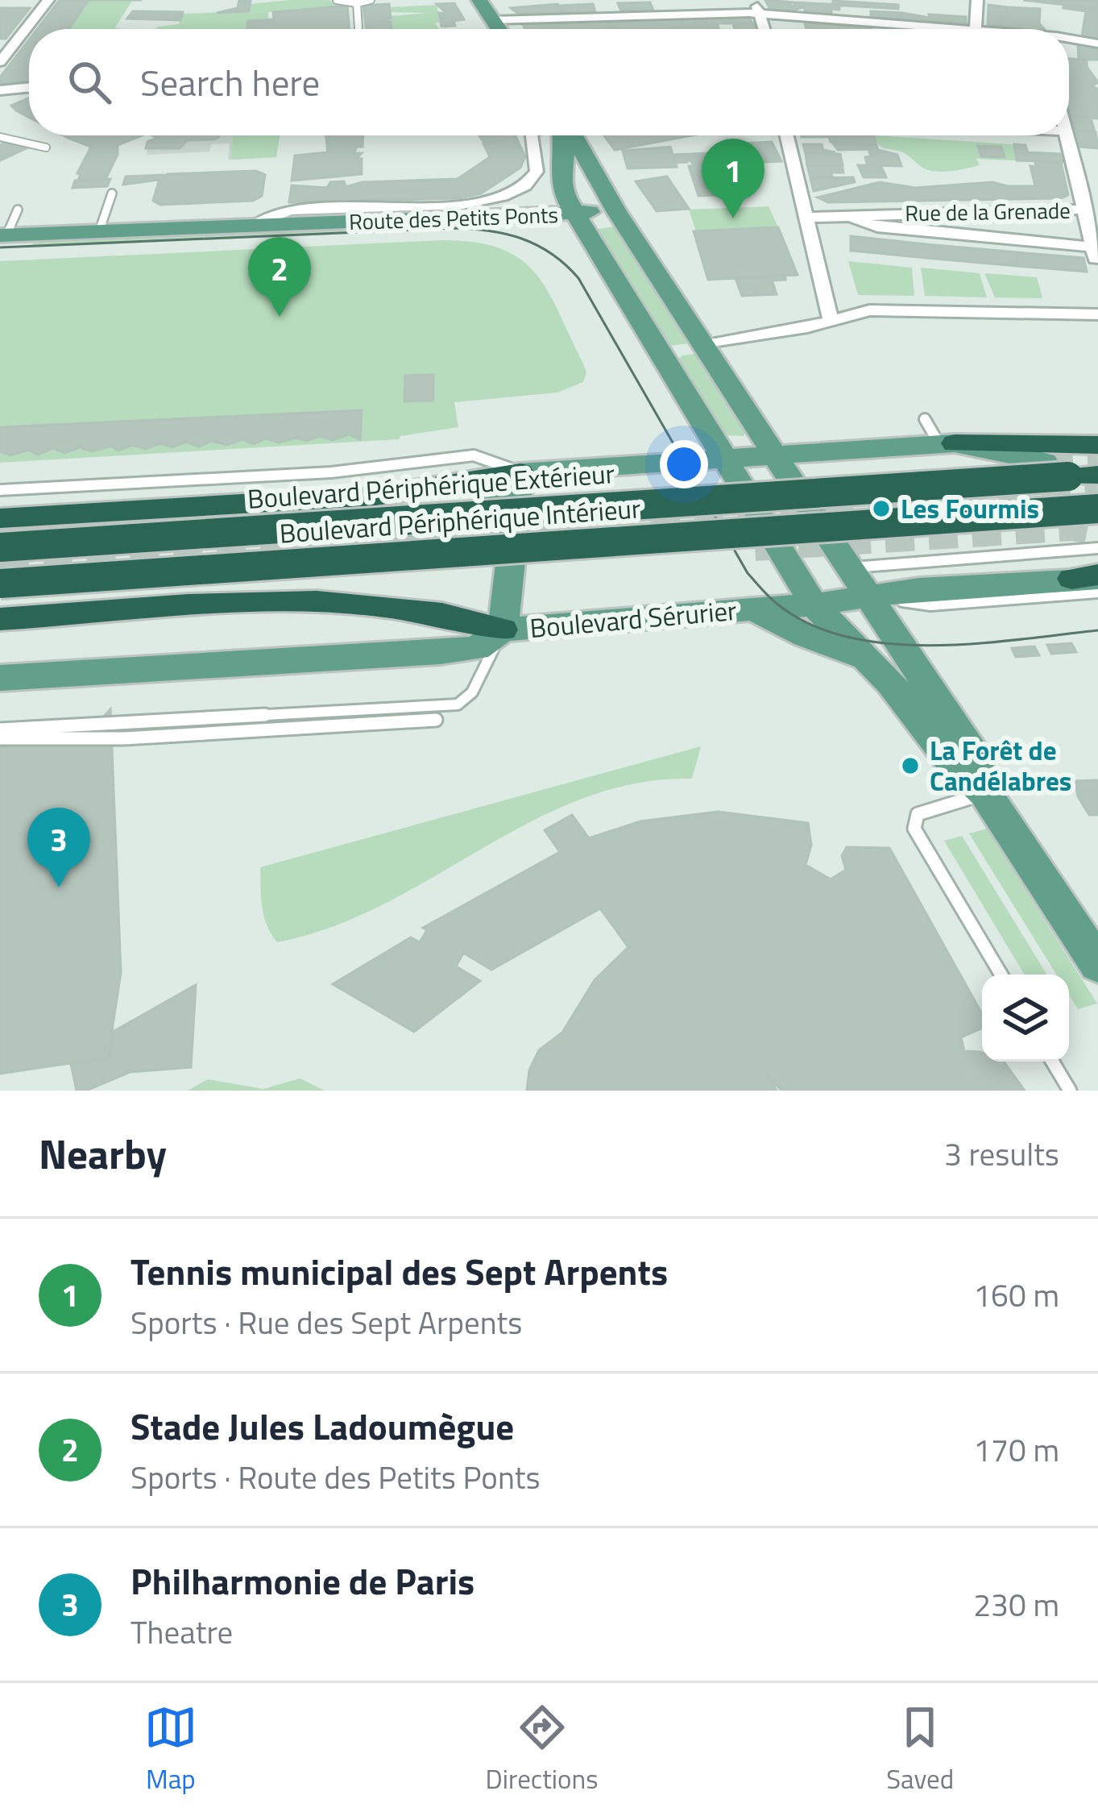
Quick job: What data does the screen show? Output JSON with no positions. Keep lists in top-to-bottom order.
{
  "streets": {
    "highway": ["Boulevard Périphérique Extérieur", "Boulevard Périphérique Intérieur"],
    "main road": ["Route des Petits Ponts", "Boulevard Sérurier"],
    "street": ["Rue de la Grenade"]
  },
  "places": ["Les Fourmis", "La Forêt de Candélabres"],
  "page": {
    "search": "Search here",
    "pins": ["1", "2", "3"],
    "heading": ["Nearby", "3 results"],
    "list": [
      {
        "mark": "1",
        "name": "Tennis municipal des Sept Arpents",
        "note": "Sports · Rue des Sept Arpents",
        "value": "160 m"
      },
      {
        "mark": "2",
        "name": "Stade Jules Ladoumègue",
        "note": "Sports · Route des Petits Ponts",
        "value": "170 m"
      },
      {
        "mark": "3",
        "name": "Philharmonie de Paris",
        "note": "Theatre",
        "value": "230 m"
      }
    ],
    "nav": ["Map", "Directions", "Saved"]
  }
}
